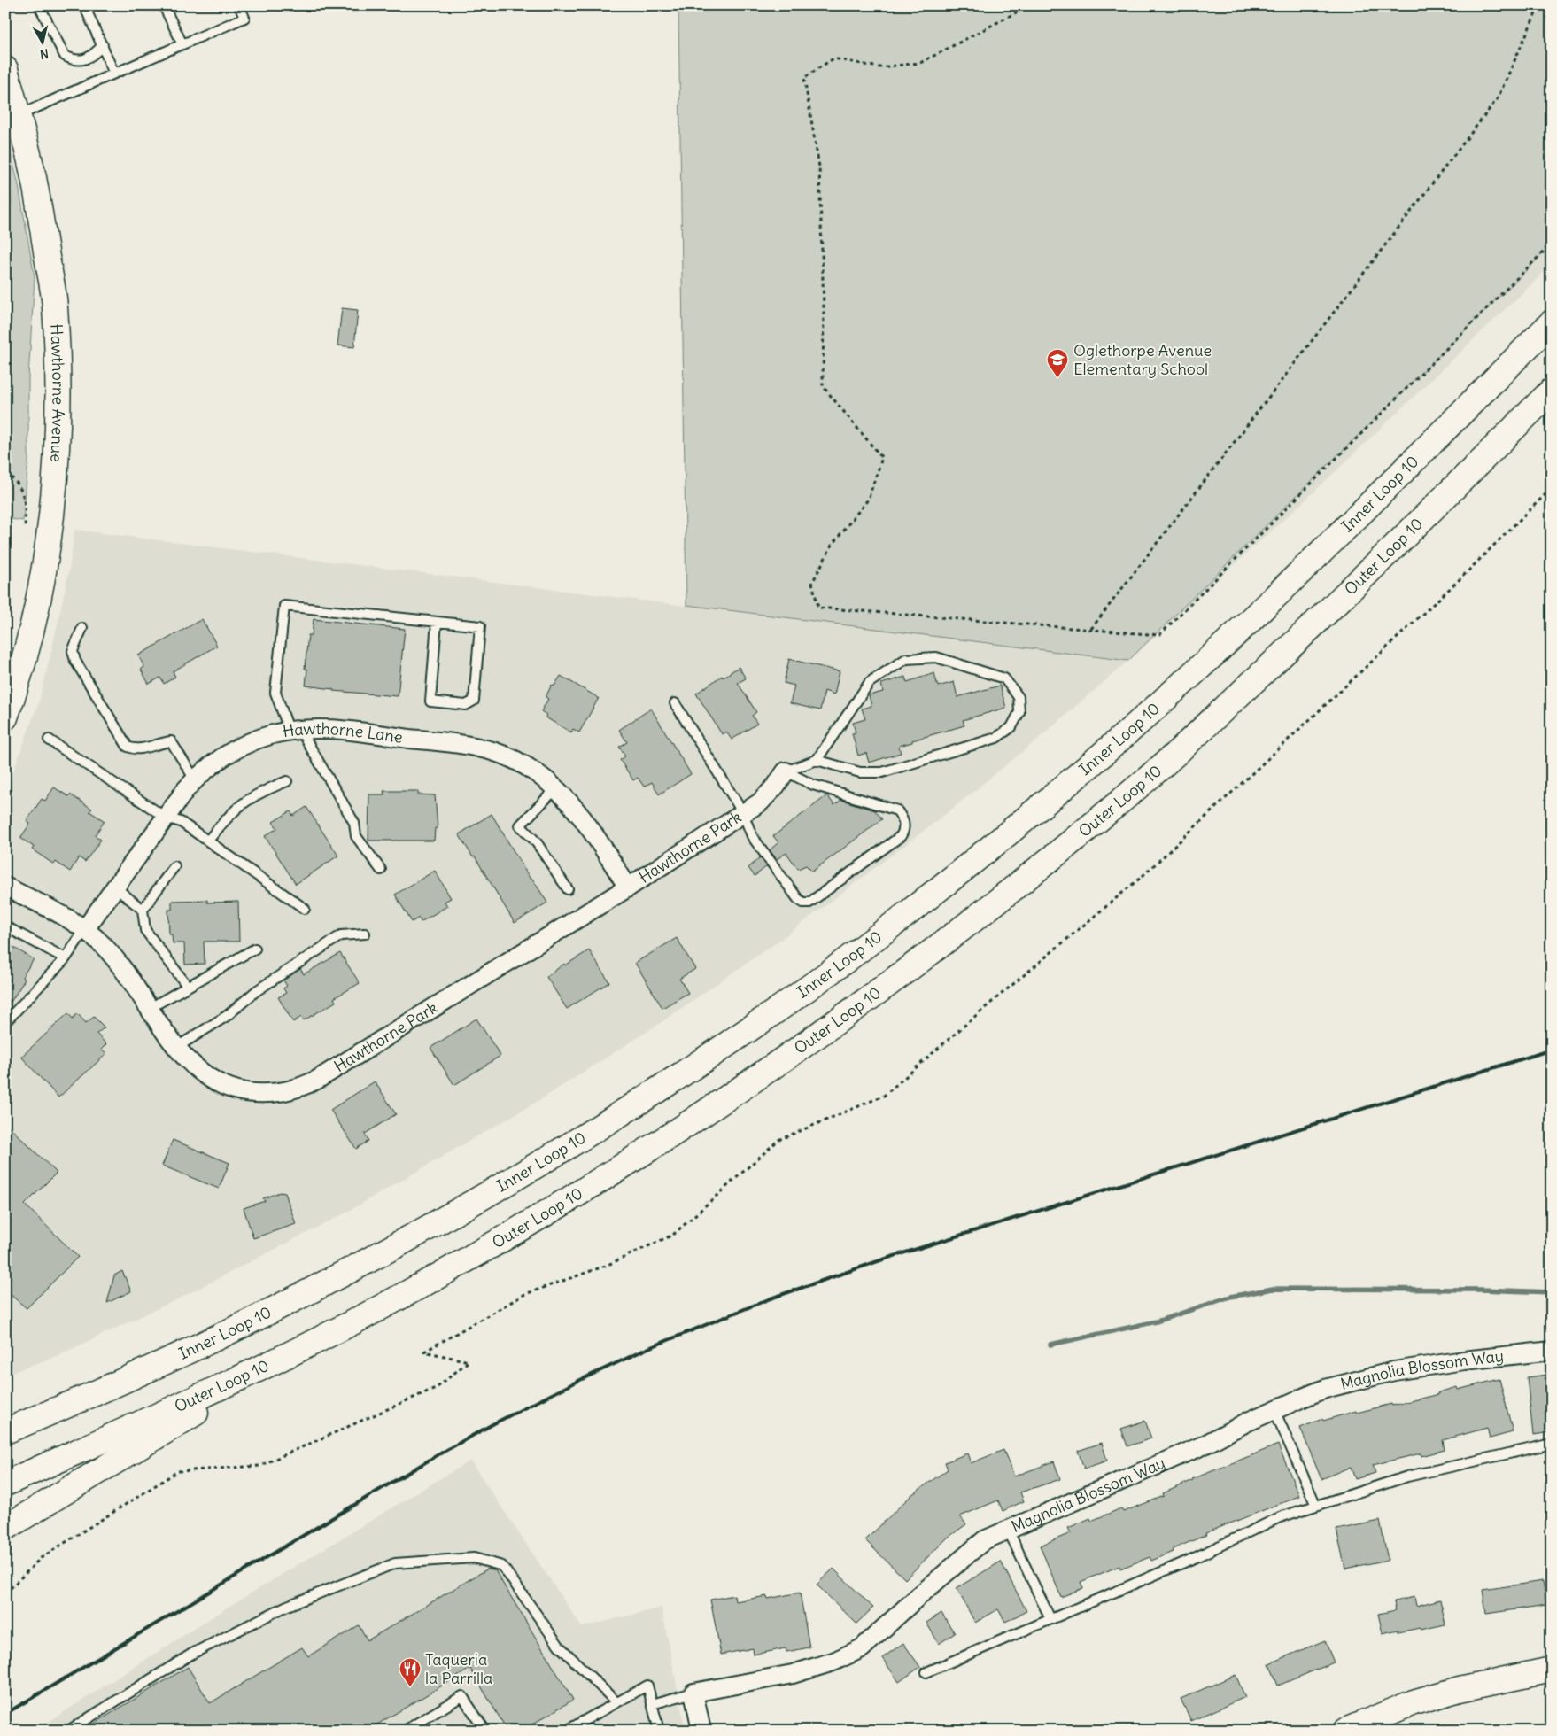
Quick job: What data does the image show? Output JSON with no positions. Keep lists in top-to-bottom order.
{
  "streets": {
    "main road": ["Hawthorne Avenue", "Inner Loop 10", "Outer Loop 10"],
    "street": ["Hawthorne Lane", "Hawthorne Park", "Magnolia Blossom Way"]
  },
  "crossings": [
    ["Hawthorne Lane", "Hawthorne Park"]
  ],
  "places": {
    "school or university": ["Oglethorpe Avenue Elementary School"],
    "restaurant": ["Taqueria la Parrilla"]
  },
  "north": "bottom"
}
